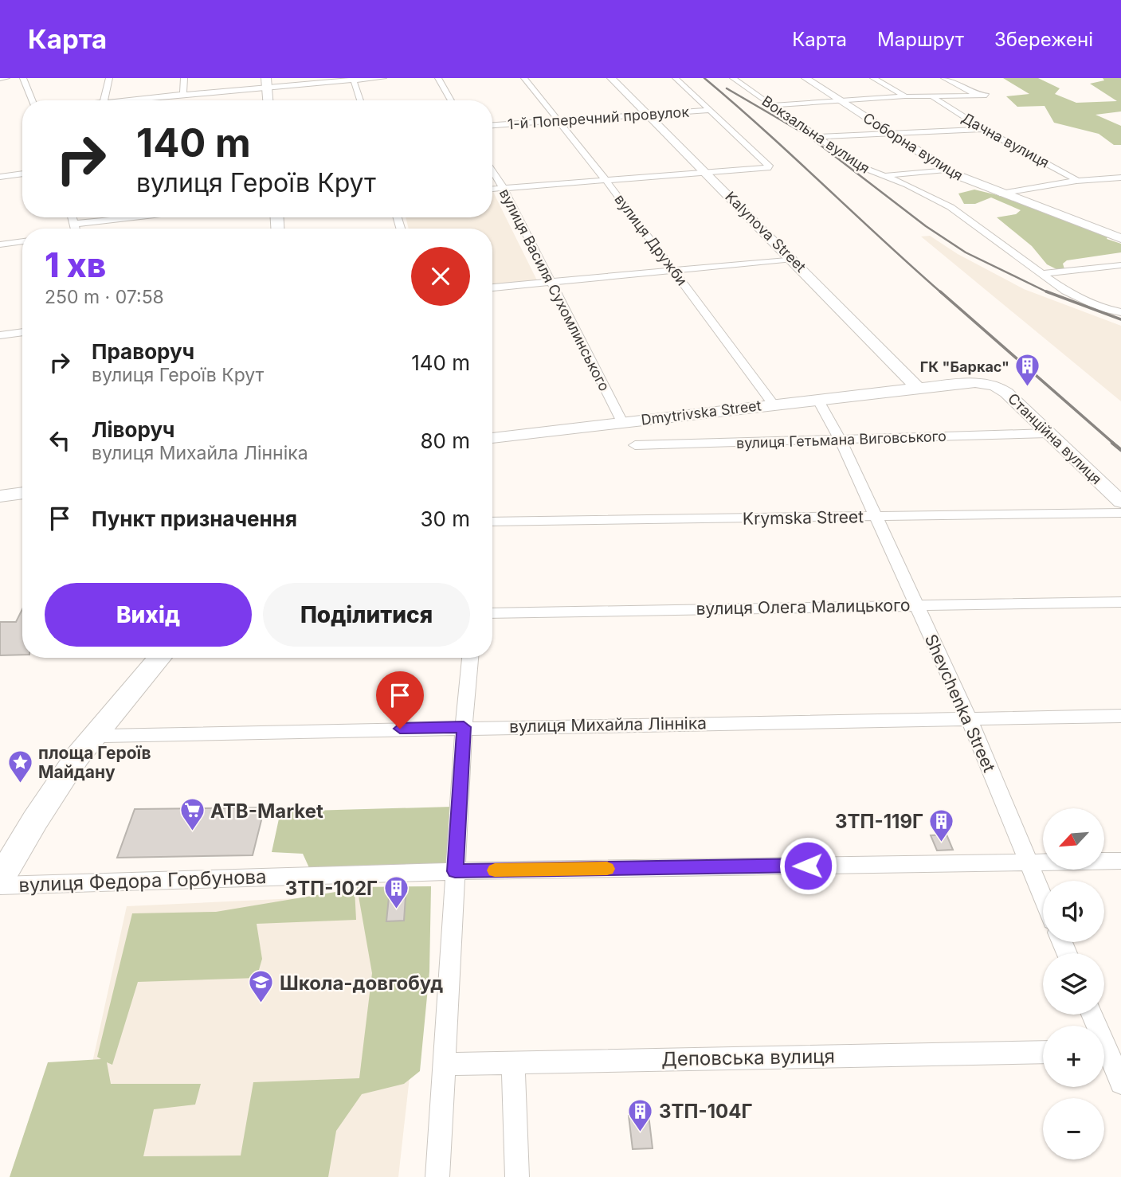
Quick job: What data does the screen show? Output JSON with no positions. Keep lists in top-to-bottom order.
{
  "streets": {
    "street": [
      "1-й Поперечний провулок",
      "Вокзальна вулиця",
      "Дачна вулиця",
      "Соборна вулиця",
      "Kalynova Street",
      "вулиця Дружби",
      "вулиця Василя Сухомлинського",
      "Dmytrivska Street",
      "Станційна вулиця",
      "вулиця Гетьмана Виговського",
      "Krymska Street",
      "вулиця Олега Малицького",
      "Shevchenka Street",
      "вулиця Михайла Лінніка",
      "вулиця Федора Горбунова",
      "Деповська вулиця"
    ]
  },
  "crossings": [
    ["1-й Поперечний провулок", "Kalynova Street"],
    ["1-й Поперечний провулок", "вулиця Дружби"],
    ["Kalynova Street", "Dmytrivska Street"],
    ["Kalynova Street", "Станційна вулиця"],
    ["вулиця Дружби", "Dmytrivska Street"],
    ["вулиця Василя Сухомлинського", "Dmytrivska Street"],
    ["Dmytrivska Street", "Станційна вулиця"],
    ["Dmytrivska Street", "Shevchenka Street"],
    ["Станційна вулиця", "вулиця Гетьмана Виговського"],
    ["вулиця Гетьмана Виговського", "Shevchenka Street"],
    ["Krymska Street", "Shevchenka Street"],
    ["вулиця Олега Малицького", "Shevchenka Street"],
    ["Shevchenka Street", "вулиця Михайла Лінніка"],
    ["Shevchenka Street", "вулиця Федора Горбунова"]
  ],
  "places": {
    "building": [
      "ГК \"Баркас\"",
      "ЗТП-119Г",
      "ЗТП-102Г",
      "ЗТП-104Г"
    ],
    "place": ["площа Героїв Майдану"],
    "supermarket": ["ATB-Market"],
    "school or university": ["Школа-довгобуд"]
  },
  "north": "bottom left",
  "page": {
    "header": "Карта",
    "nav": ["Карта", "Маршрут", "Збережені"],
    "turn": ["140 m", "вулиця Героїв Крут"],
    "heading": ["1 хв", "250 m · 07:58"],
    "list": [
      {
        "name": "Праворуч",
        "note": "вулиця Героїв Крут",
        "value": "140 m"
      },
      {
        "name": "Ліворуч",
        "note": "вулиця Михайла Лінніка",
        "value": "80 m"
      },
      {
        "name": "Пункт призначення",
        "value": "30 m"
      }
    ],
    "buttons": ["Вихід", "Поділитися"],
    "map_buttons": ["+", "−"]
  }
}
